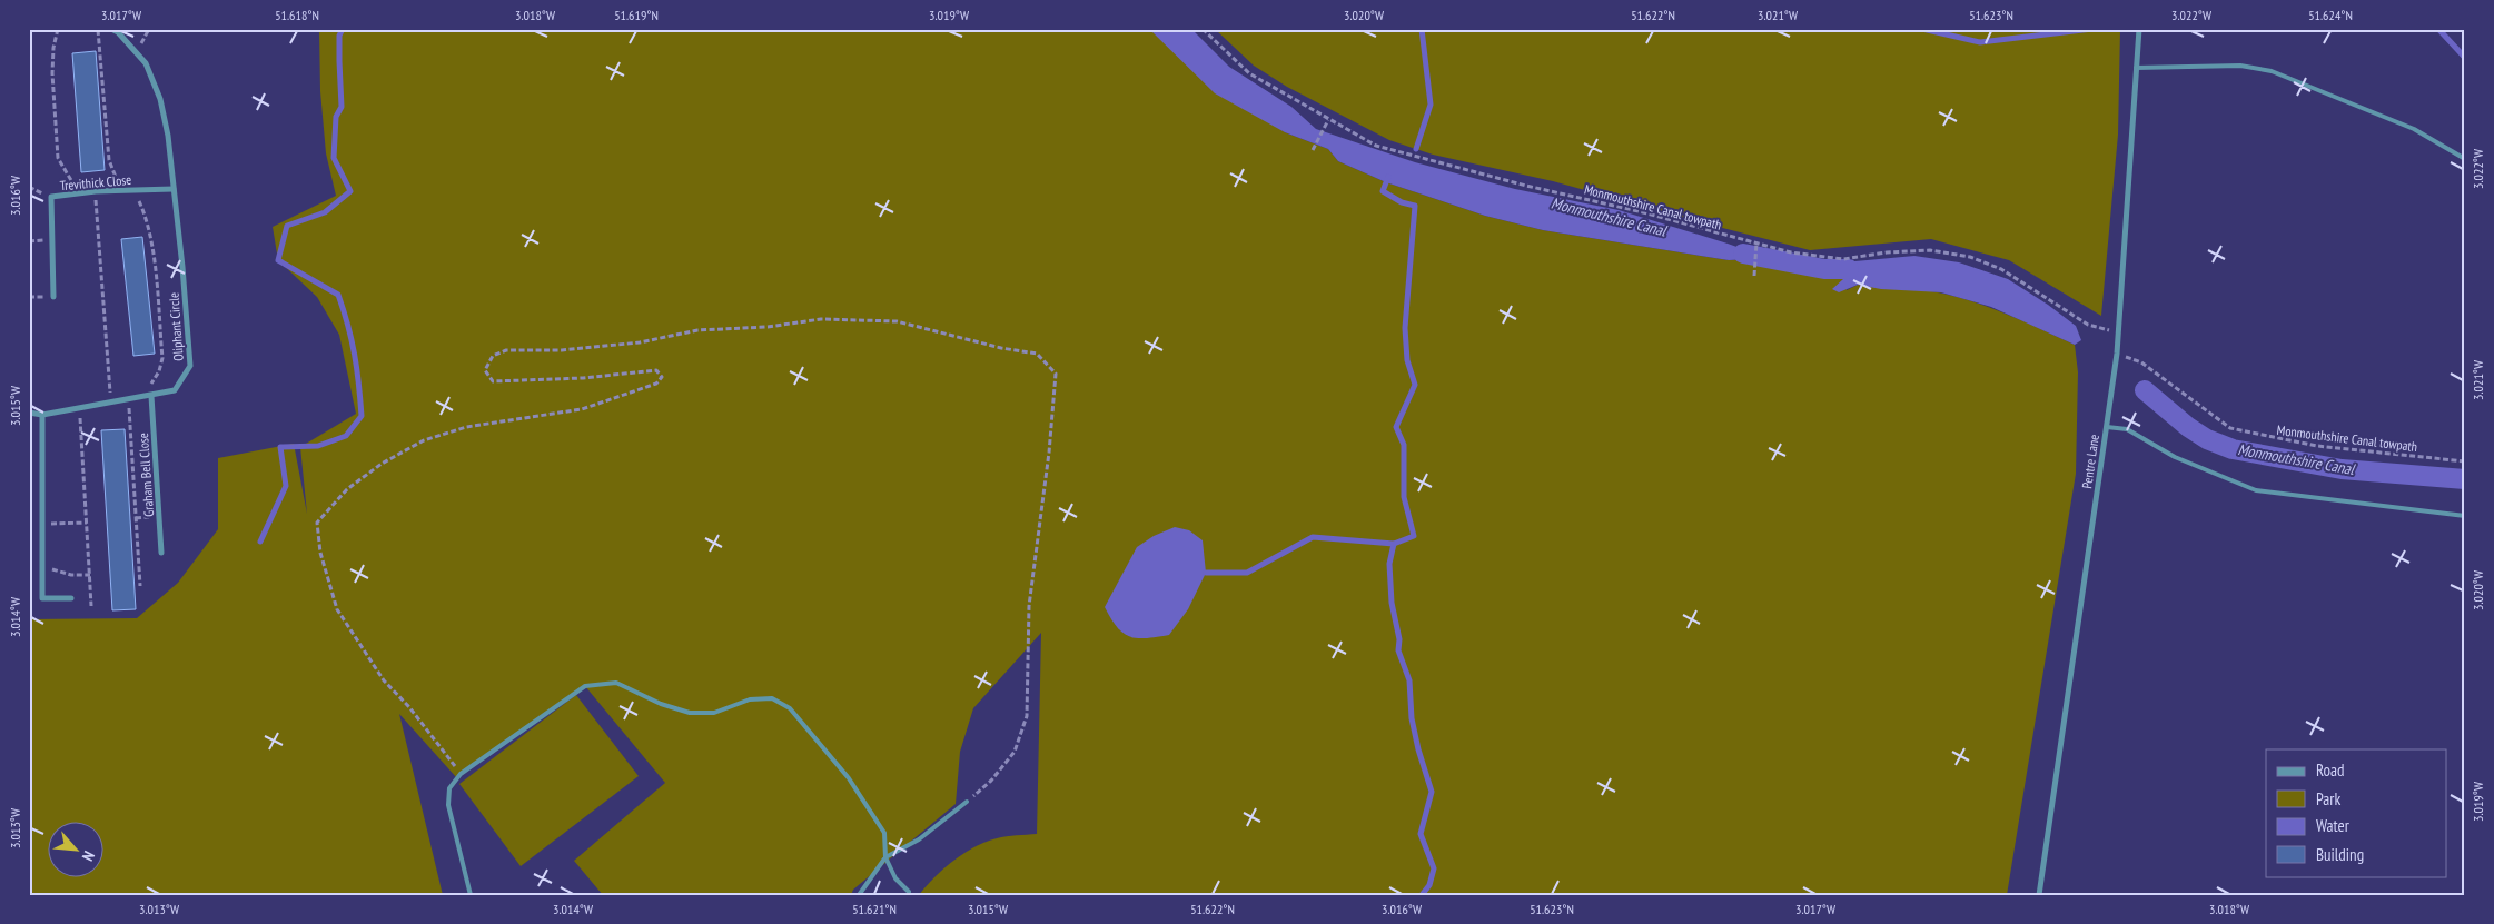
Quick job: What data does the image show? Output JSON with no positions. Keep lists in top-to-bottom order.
{
  "streets": {
    "street": [
      "Trevithick Close",
      "Oliphant Circle",
      "Pentre Lane",
      "Graham Bell Close"
    ],
    "path": ["Monmouthshire Canal towpath"]
  },
  "crossings": [
    ["Trevithick Close", "Oliphant Circle"],
    ["Monmouthshire Canal towpath", "Pentre Lane"],
    ["Oliphant Circle", "Graham Bell Close"]
  ],
  "water": ["Monmouthshire Canal"],
  "legend": [
    "Road",
    "Park",
    "Water",
    "Building"
  ],
  "north": "bottom right",
  "coordinates": [
    "3.017°W",
    "51.618°N",
    "3.018°W",
    "51.619°N",
    "3.019°W",
    "3.020°W",
    "51.622°N",
    "3.021°W",
    "51.623°N",
    "3.022°W",
    "51.624°N",
    "3.016°W",
    "3.015°W",
    "3.014°W",
    "3.013°W",
    "51.621°N"
  ]
}
